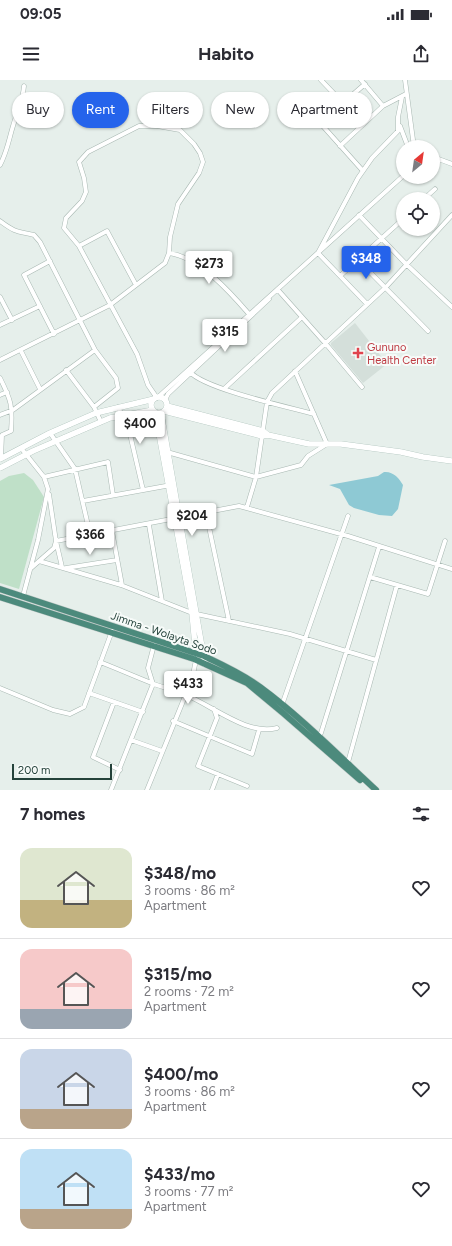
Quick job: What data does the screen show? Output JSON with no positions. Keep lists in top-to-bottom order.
{
  "streets": {
    "highway": ["Jimma - Wolayta Sodo"]
  },
  "places": {
    "health": ["Gununo Health Center"]
  },
  "scale_bar": "200 m",
  "north": "top right",
  "page": {
    "status": "09:05",
    "header": "Habito",
    "chip": [
      "Buy",
      "Rent",
      "Filters",
      "New",
      "Apartment"
    ],
    "price": [
      "$348",
      "$273",
      "$315",
      "$400",
      "$204",
      "$366",
      "$433"
    ],
    "scale": "200 m",
    "heading": "7 homes",
    "list": [
      {
        "name": "$348/mo",
        "note": "3 rooms · 86 m² · Apartment"
      },
      {
        "name": "$315/mo",
        "note": "2 rooms · 72 m² · Apartment"
      },
      {
        "name": "$400/mo",
        "note": "3 rooms · 86 m² · Apartment"
      },
      {
        "name": "$433/mo",
        "note": "3 rooms · 77 m² · Apartment"
      }
    ]
  }
}
